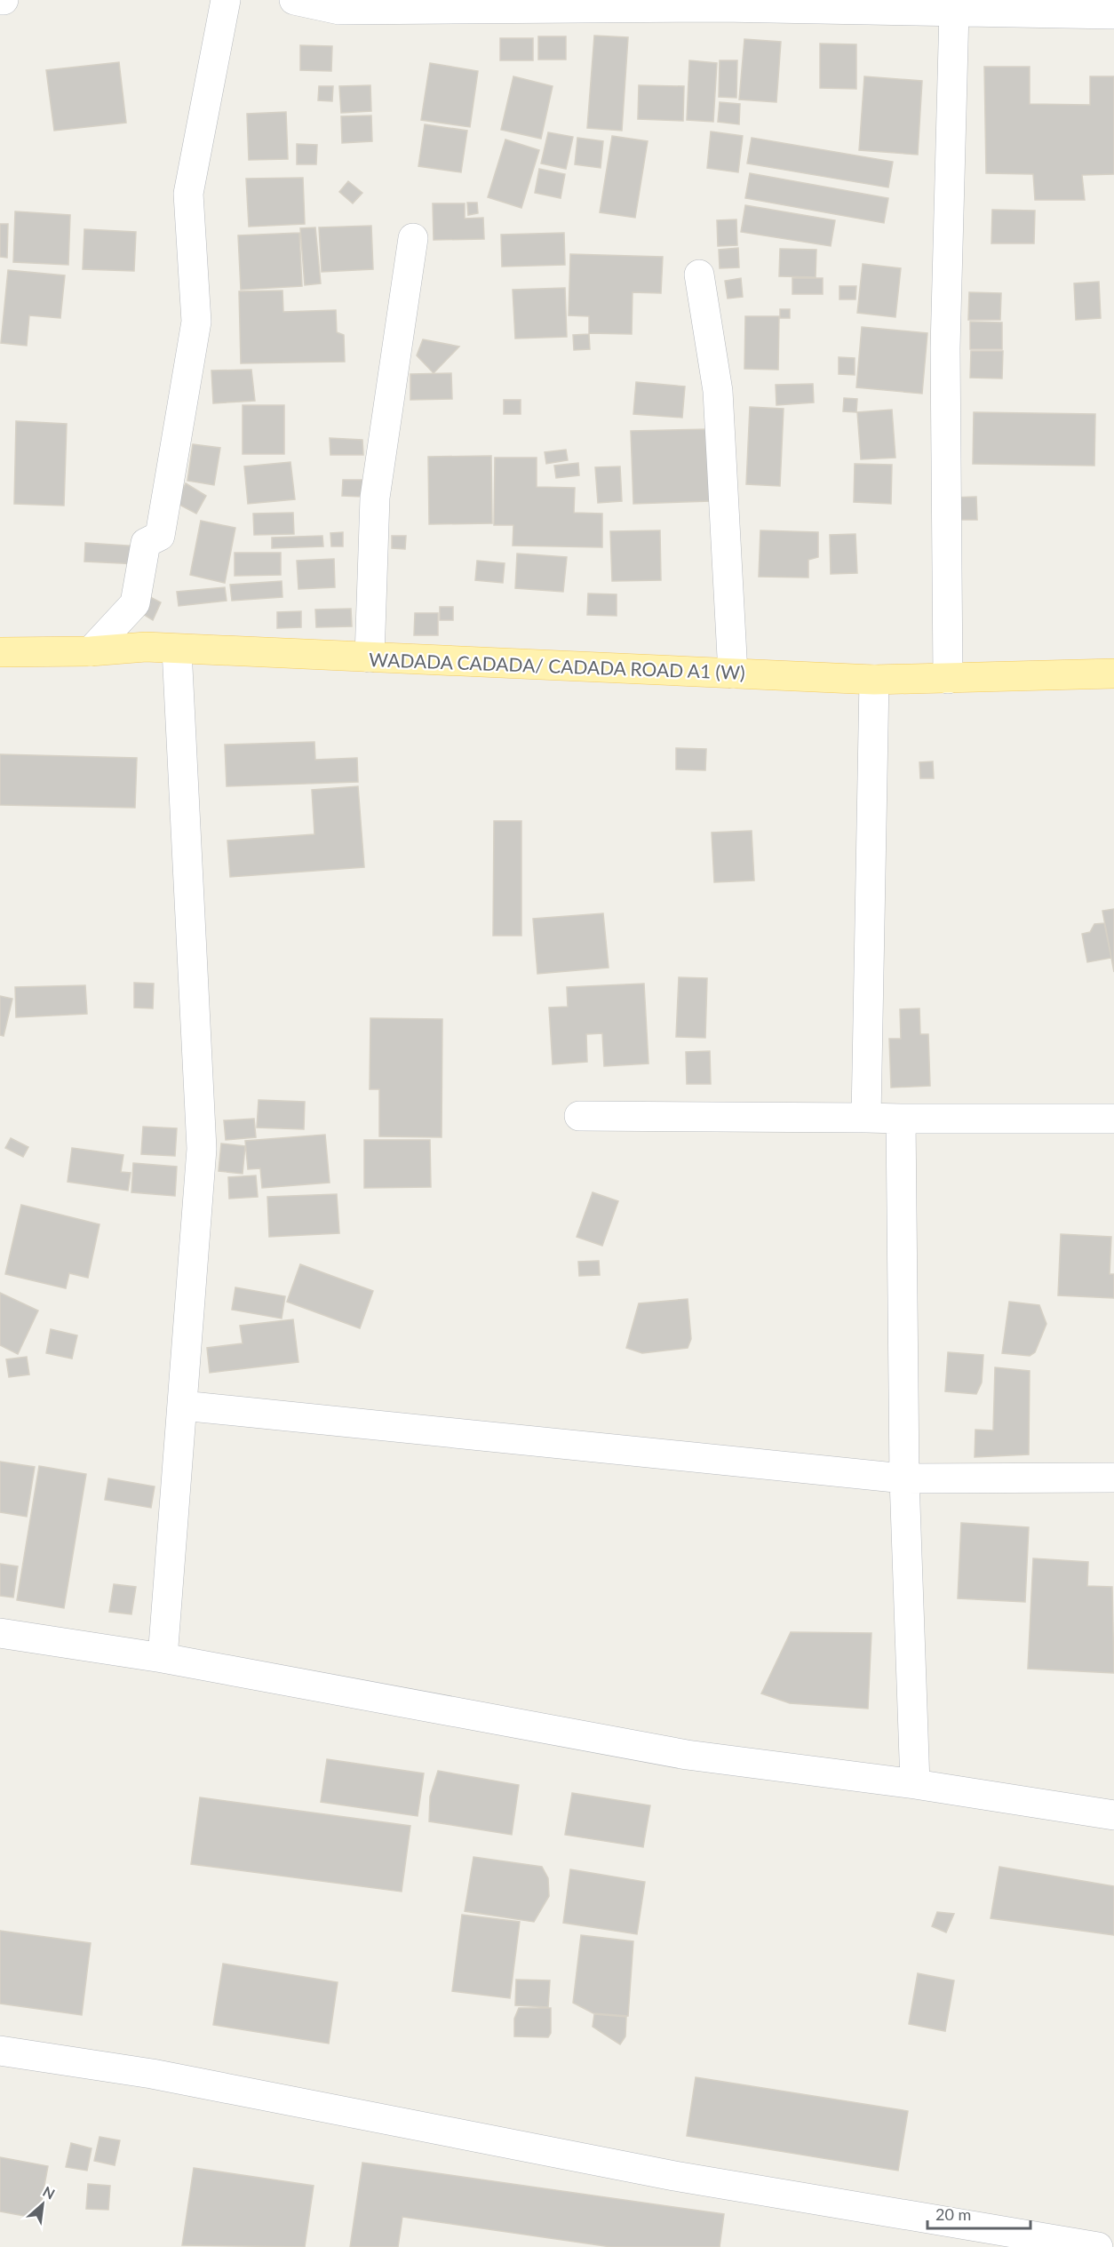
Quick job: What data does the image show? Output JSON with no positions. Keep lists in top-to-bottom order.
{
  "streets": {
    "main road": ["WADADA CADADA/ CADADA ROAD A1 (W)"]
  },
  "scale_bar": "20 m",
  "north": "top right"
}
